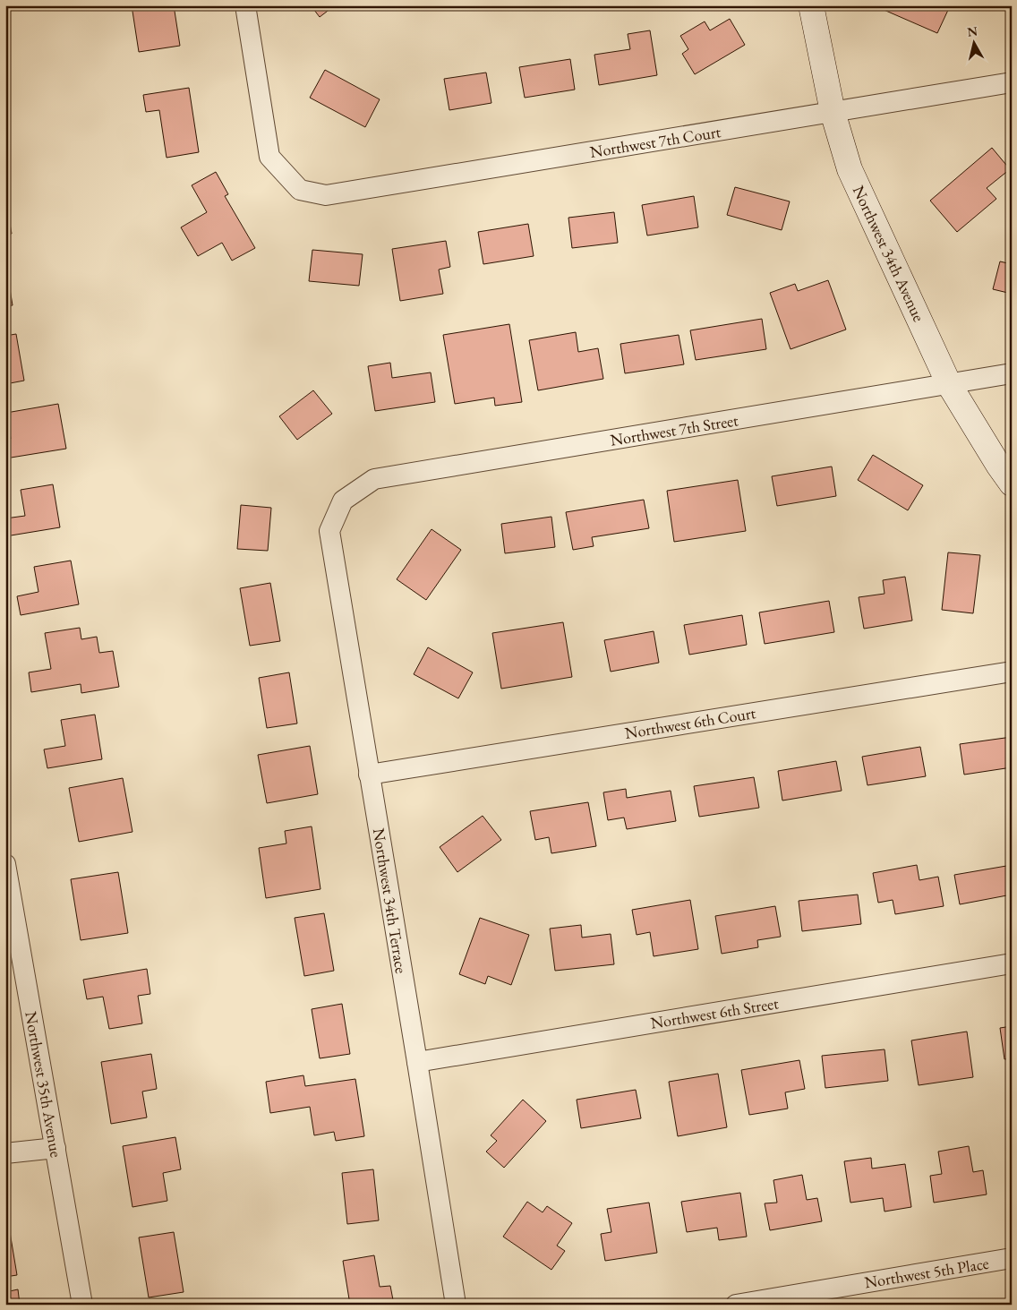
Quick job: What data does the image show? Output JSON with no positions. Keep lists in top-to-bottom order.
{
  "streets": {
    "street": [
      "Northwest 7th Court",
      "Northwest 34th Avenue",
      "Northwest 7th Street",
      "Northwest 6th Court",
      "Northwest 34th Terrace",
      "Northwest 6th Street",
      "Northwest 35th Avenue",
      "Northwest 5th Place"
    ]
  },
  "crossings": [
    ["Northwest 7th Court", "Northwest 34th Avenue"],
    ["Northwest 34th Avenue", "Northwest 7th Street"],
    ["Northwest 7th Street", "Northwest 34th Terrace"],
    ["Northwest 6th Court", "Northwest 34th Terrace"],
    ["Northwest 34th Terrace", "Northwest 6th Street"]
  ],
  "north": "top"
}
